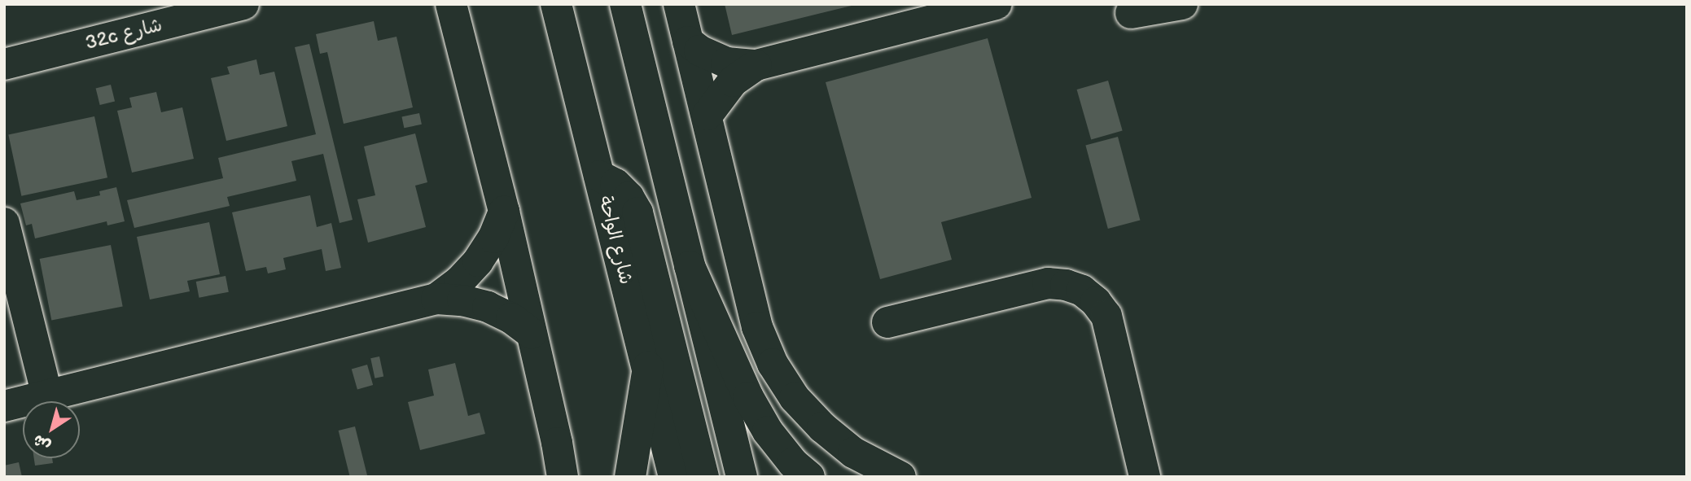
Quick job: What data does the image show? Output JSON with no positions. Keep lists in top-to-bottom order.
{
  "streets": {
    "street": ["32c شارع", "شارع الواحة"]
  },
  "north": "bottom left"
}
